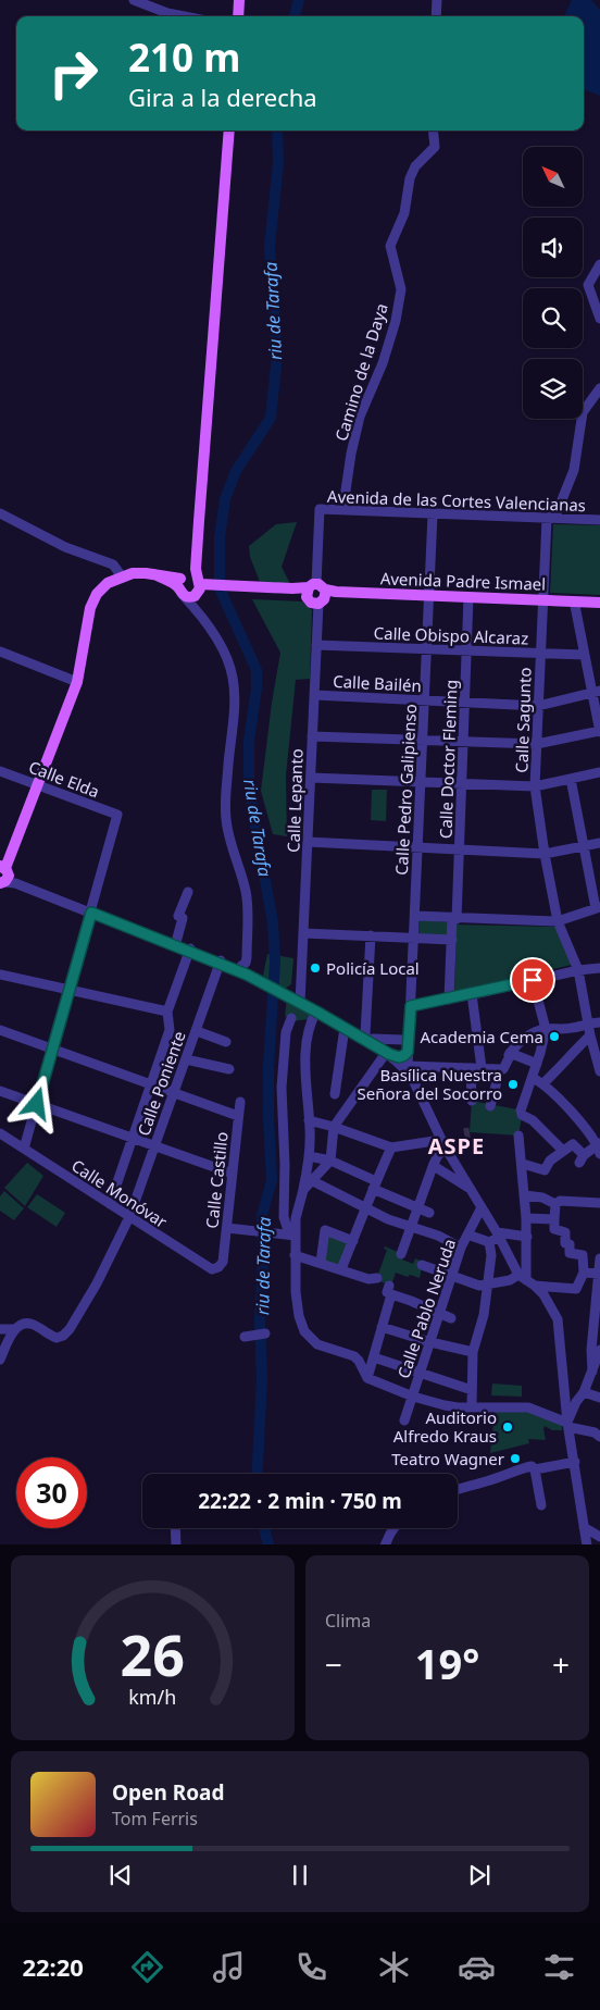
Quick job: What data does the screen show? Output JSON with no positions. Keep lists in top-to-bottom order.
{
  "streets": {
    "main road": ["Avenida Padre Ismael"],
    "street": [
      "Camino de la Daya",
      "Avenida de las Cortes Valencianas",
      "Calle Obispo Alcaraz",
      "Calle Bailén",
      "Calle Sagunto",
      "Calle Doctor Fleming",
      "Calle Elda",
      "Calle Pedro Galipienso",
      "Calle Lepanto",
      "Calle Poniente",
      "Calle Castillo",
      "Calle Monóvar",
      "Calle Pablo Neruda"
    ]
  },
  "crossings": [
    ["Camino de la Daya", "Avenida de las Cortes Valencianas"],
    ["Avenida de las Cortes Valencianas", "Avenida Padre Ismael"],
    ["Avenida de las Cortes Valencianas", "Calle Sagunto"],
    ["Avenida de las Cortes Valencianas", "Calle Pedro Galipienso"],
    ["Avenida de las Cortes Valencianas", "Calle Lepanto"],
    ["Avenida Padre Ismael", "Calle Sagunto"],
    ["Avenida Padre Ismael", "Calle Doctor Fleming"],
    ["Avenida Padre Ismael", "Calle Pedro Galipienso"],
    ["Avenida Padre Ismael", "Calle Lepanto"],
    ["Calle Obispo Alcaraz", "Calle Sagunto"],
    ["Calle Obispo Alcaraz", "Calle Doctor Fleming"],
    ["Calle Obispo Alcaraz", "Calle Pedro Galipienso"],
    ["Calle Obispo Alcaraz", "Calle Lepanto"],
    ["Calle Bailén", "Calle Sagunto"],
    ["Calle Bailén", "Calle Doctor Fleming"],
    ["Calle Bailén", "Calle Pedro Galipienso"],
    ["Calle Bailén", "Calle Lepanto"],
    ["Calle Poniente", "Calle Monóvar"],
    ["Calle Castillo", "Calle Monóvar"]
  ],
  "districts": ["ASPE"],
  "water": ["riu de Tarafa"],
  "places": [
    "Policía Local",
    "Academia Cema",
    "Basílica Nuestra Señora del Socorro",
    "Auditorio Alfredo Kraus",
    "Teatro Wagner"
  ],
  "north": "top left",
  "page": {
    "turn": ["210 m", "Gira a la derecha"],
    "limit": "30",
    "trip": "22:22 · 2 min · 750 m",
    "tile": "Clima",
    "heat": ["−", "19°", "+"],
    "song": ["Open Road", "Tom Ferris"],
    "tabs": "22:20",
    "gauge": ["26", "km/h"]
  }
}
